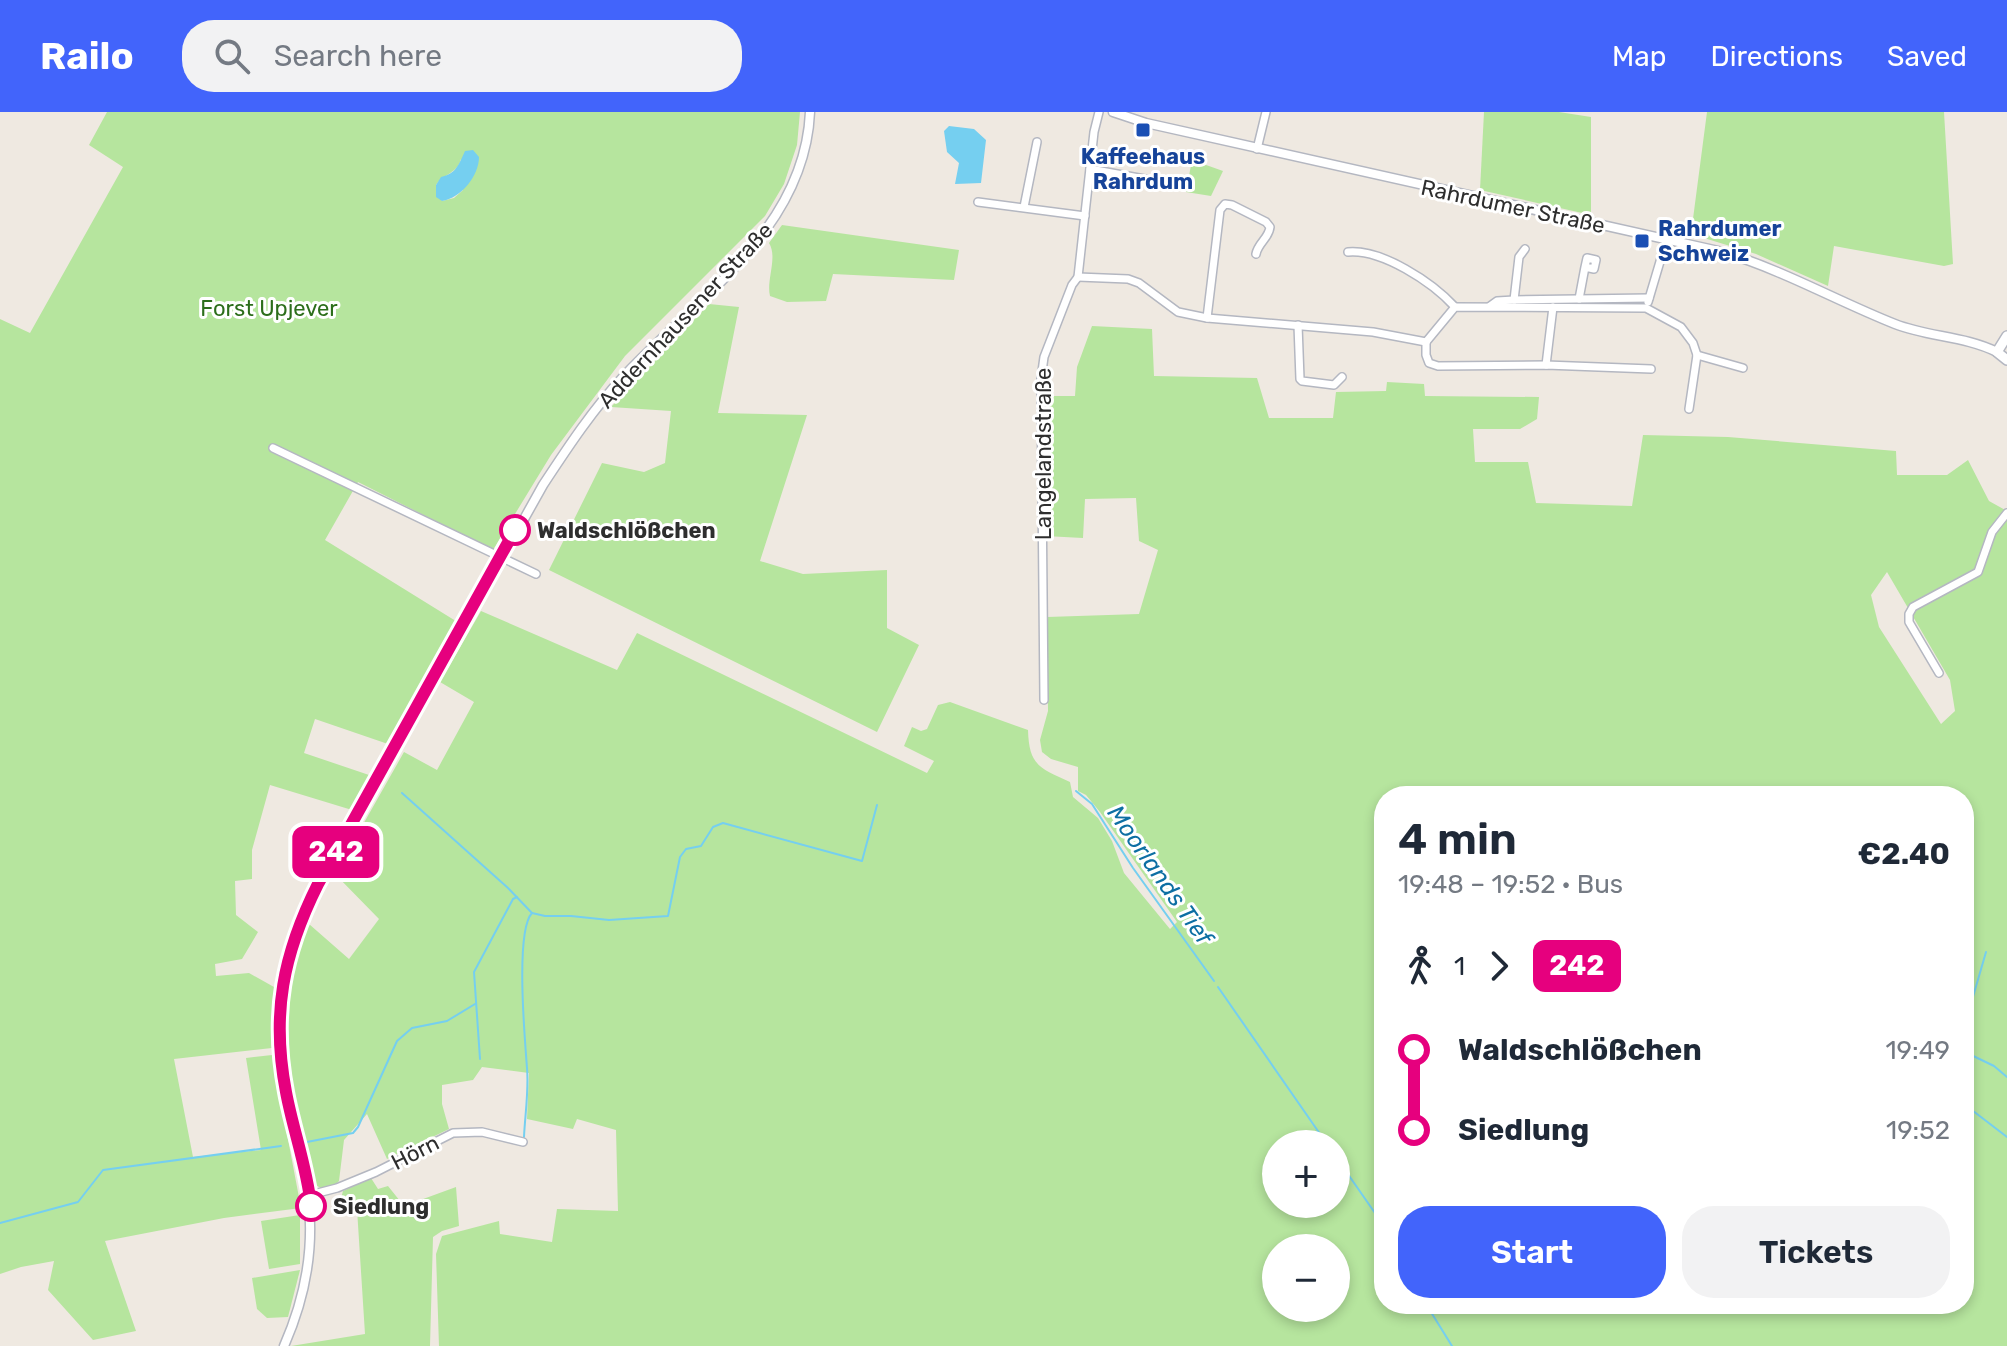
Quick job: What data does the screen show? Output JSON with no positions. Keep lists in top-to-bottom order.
{
  "streets": {
    "street": [
      "Rahrdumer Straße",
      "Addernhausener Straße",
      "Langelandstraße",
      "Hörn"
    ]
  },
  "crossings": [
    ["Addernhausener Straße", "Hörn"]
  ],
  "water": ["Moorlands Tief"],
  "parks": ["Forst Upjever"],
  "places": {
    "transit": ["Kaffeehaus Rahrdum", "Rahrdumer Schweiz"],
    "other": ["Waldschlößchen", "Siedlung"]
  },
  "lines": ["bus line 242"],
  "page": {
    "header": "Railo",
    "search": "Search here",
    "nav": ["Map", "Directions", "Saved"],
    "on_map": "242",
    "heading": ["4 min", "19:48 – 19:52 · Bus", "€2.40"],
    "legs": ["1", "242"],
    "list": [
      {
        "name": "Waldschlößchen",
        "value": "19:49"
      },
      {
        "name": "Siedlung",
        "value": "19:52"
      }
    ],
    "map_buttons": ["+", "−"],
    "buttons": ["Start", "Tickets"]
  }
}
